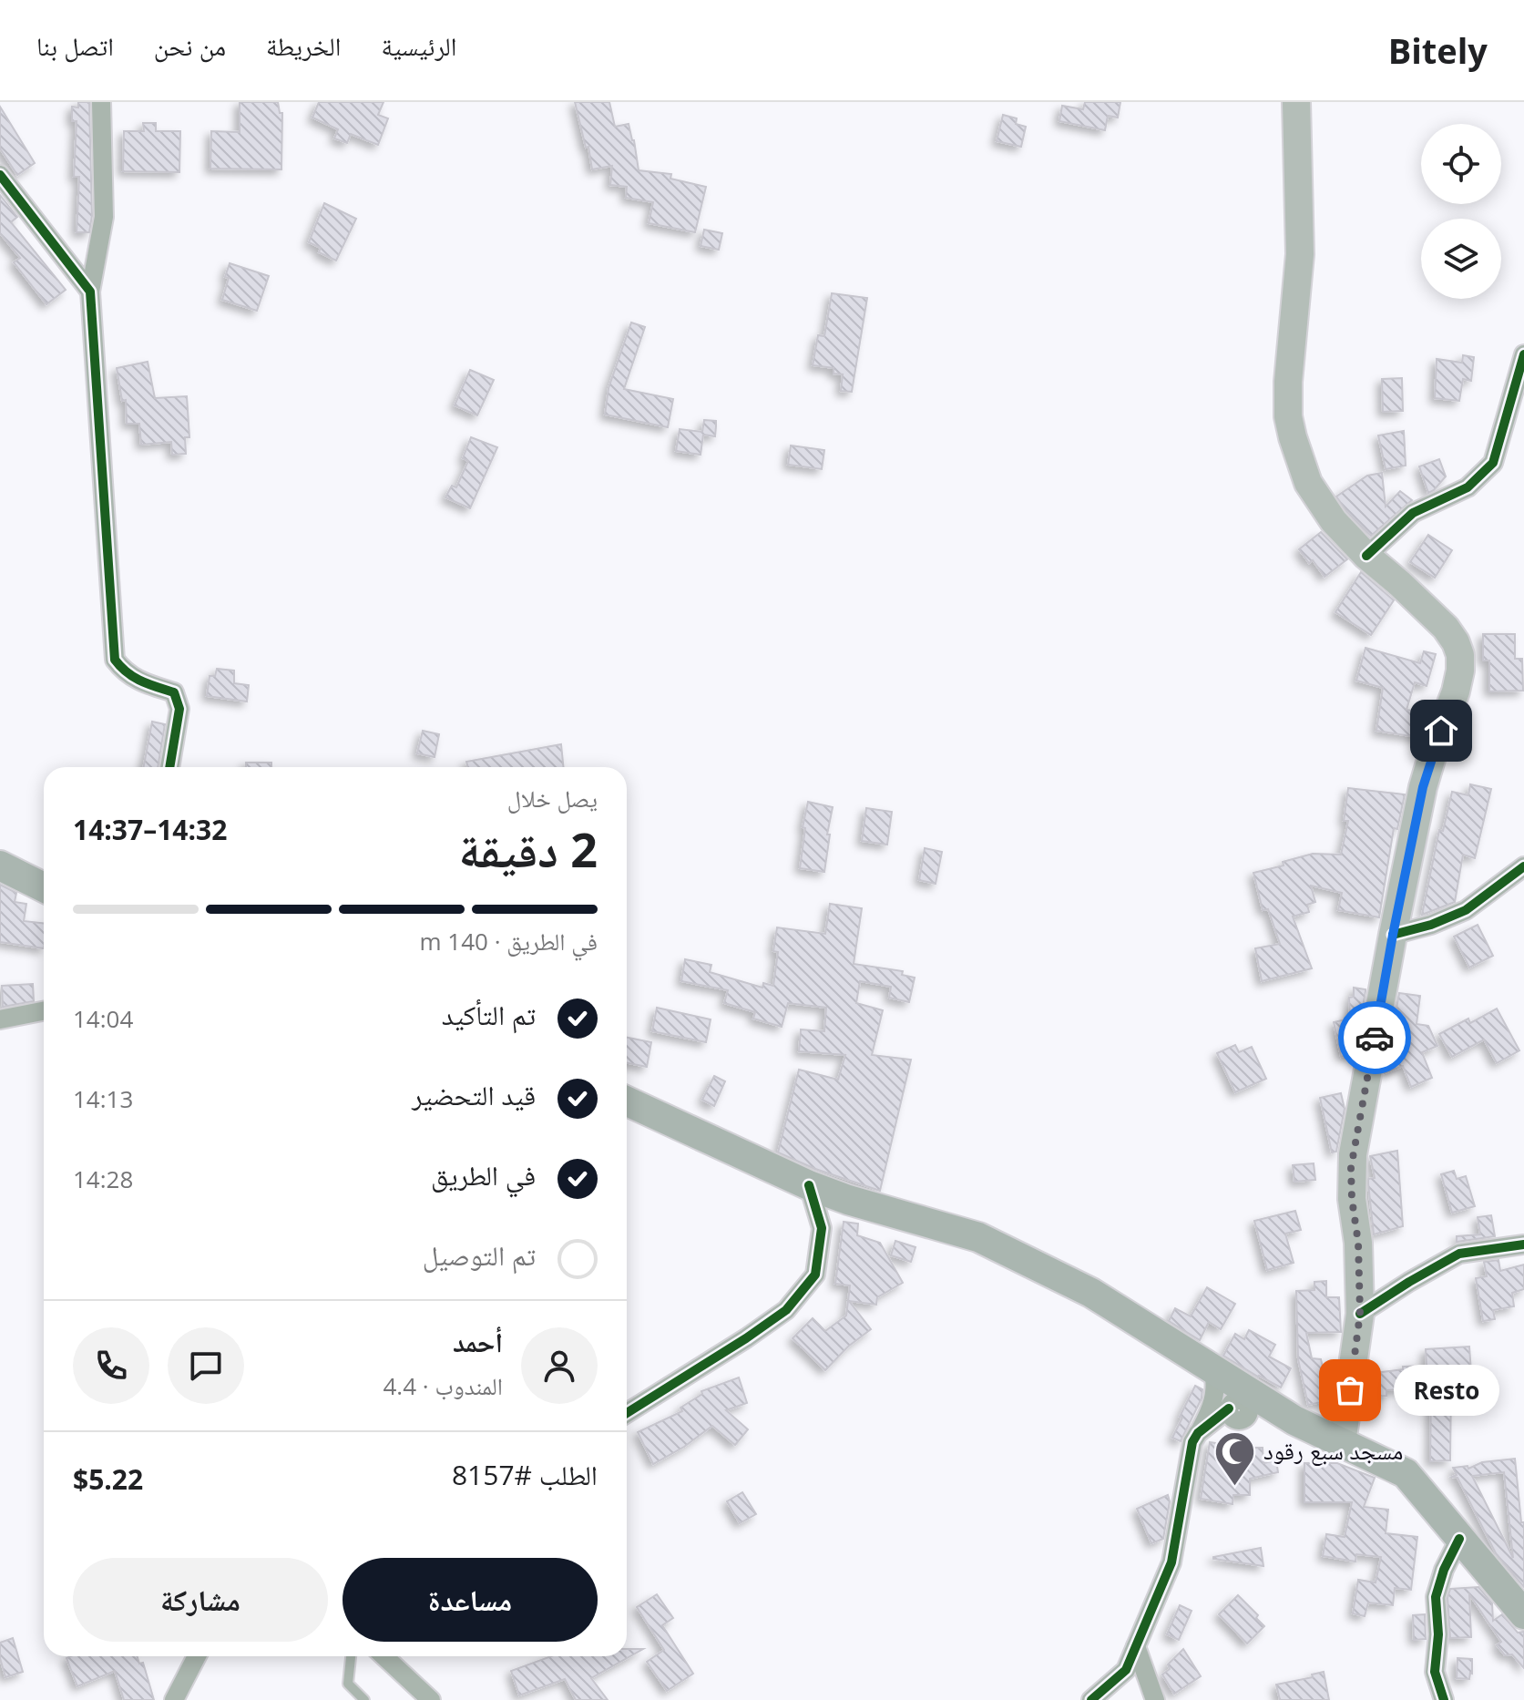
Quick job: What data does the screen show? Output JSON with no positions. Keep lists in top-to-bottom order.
{
  "places": {
    "other": ["Resto"],
    "mosque": ["مسجد سبع رقود"]
  },
  "page": {
    "header": "Bitely",
    "nav": [
      "الرئيسية",
      "الخريطة",
      "من نحن",
      "اتصل بنا"
    ],
    "heading": ["2 دقيقة", "يصل خلال", "14:32–14:37"],
    "panel": [
      "أحمد",
      "المندوب · 4.4",
      "الطلب #8157",
      "$5.22"
    ],
    "bar": "في الطريق · 140 m",
    "list": [
      ["تم التأكيد", "14:04"],
      ["قيد التحضير", "14:13"],
      ["في الطريق", "14:28"],
      "تم التوصيل"
    ],
    "bubble": "Resto",
    "buttons": ["مساعدة", "مشاركة"]
  }
}
